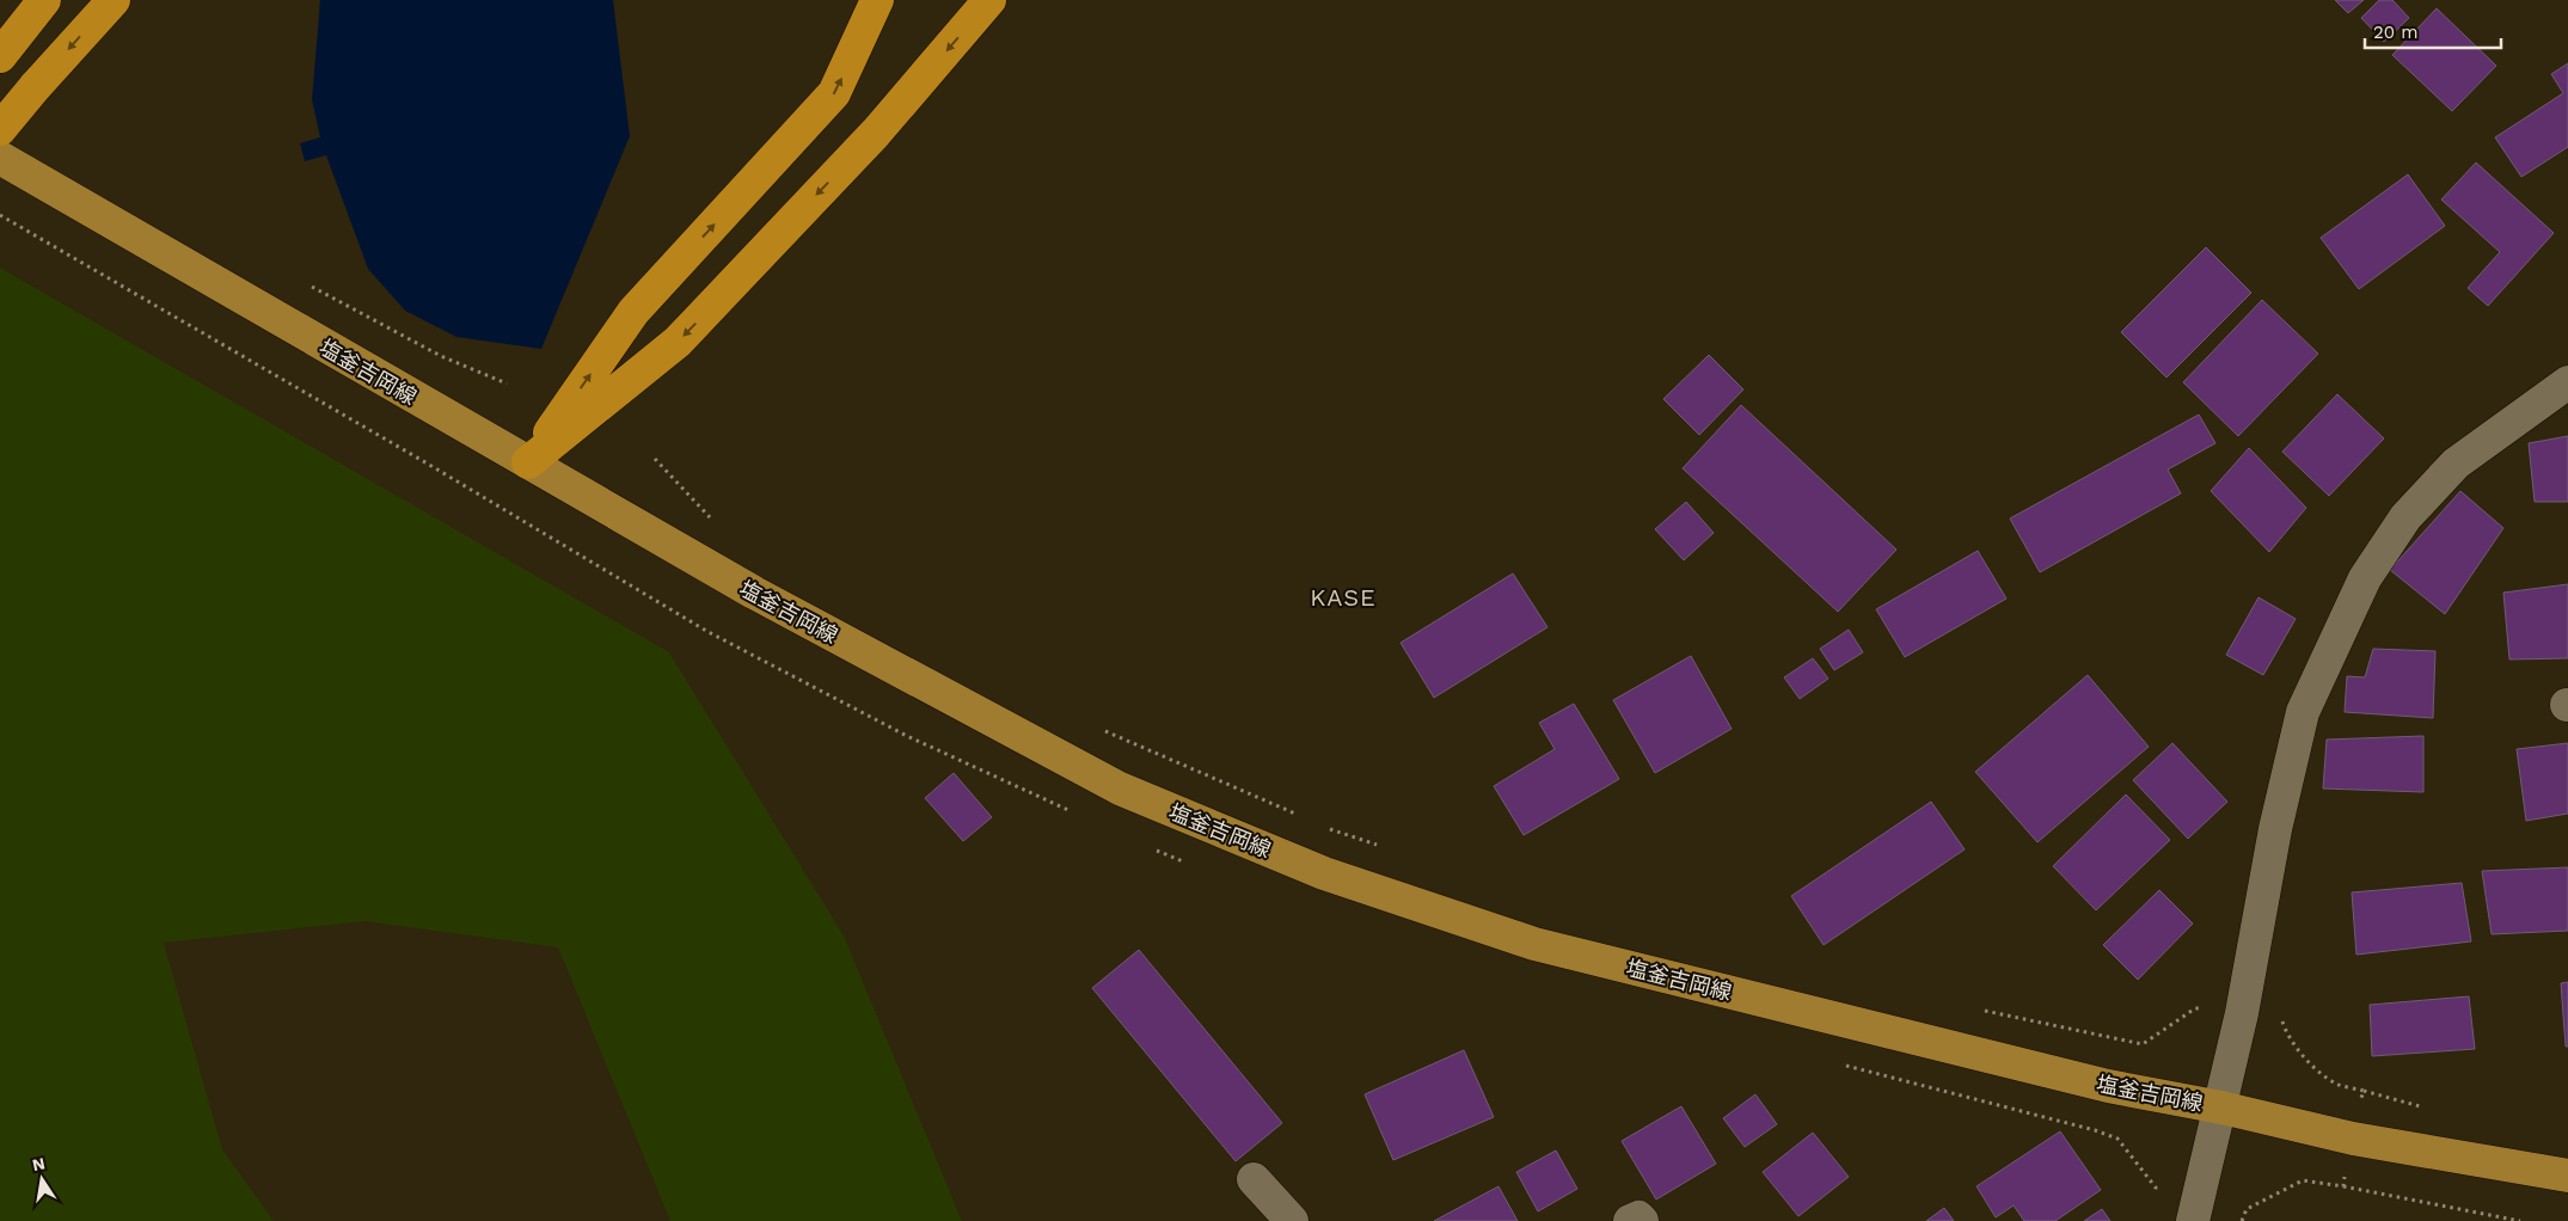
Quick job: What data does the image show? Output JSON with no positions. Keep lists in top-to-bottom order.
{
  "streets": {
    "main road": ["塩釜吉岡線"]
  },
  "districts": ["KASE"],
  "scale_bar": "20 m",
  "north": "top"
}
